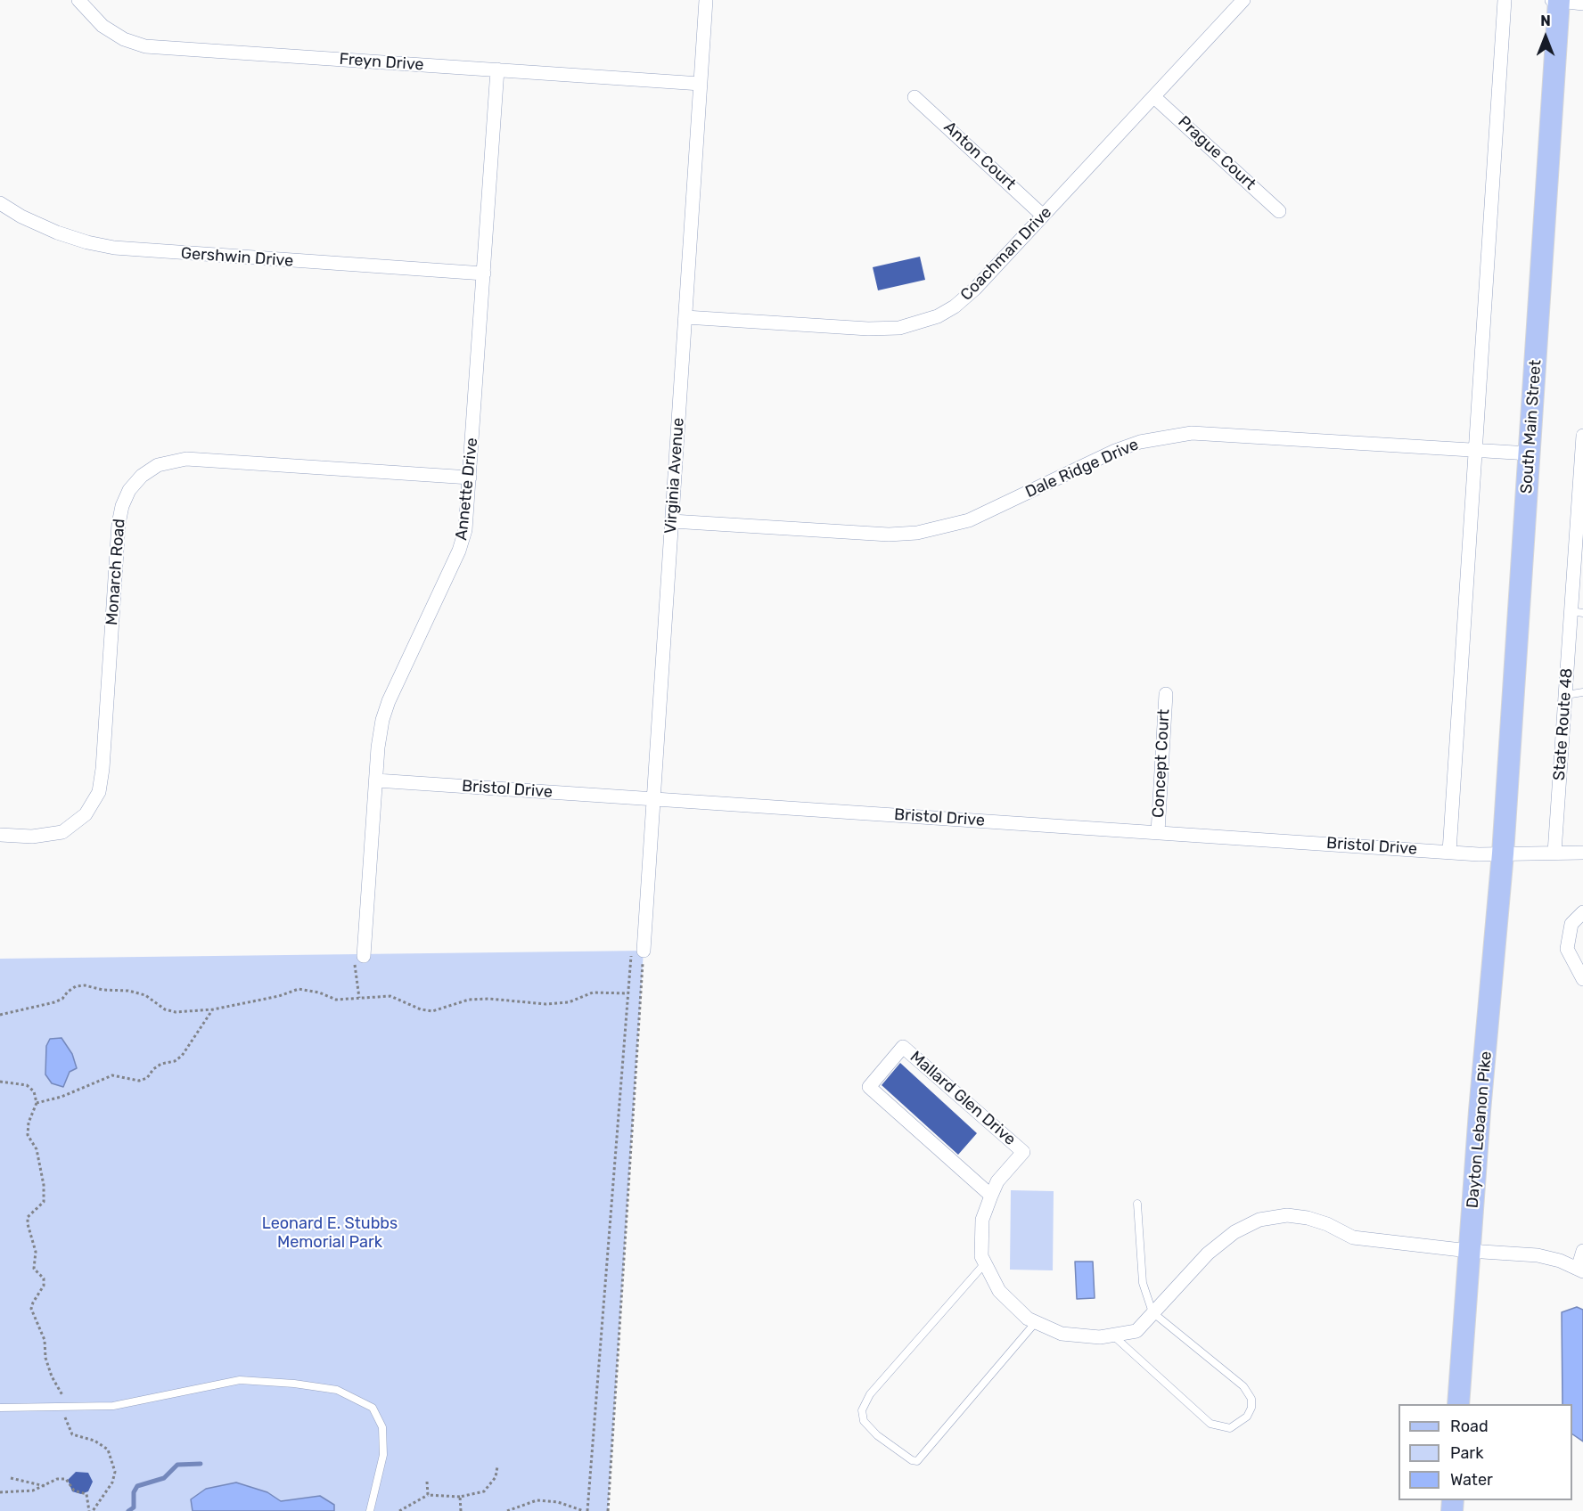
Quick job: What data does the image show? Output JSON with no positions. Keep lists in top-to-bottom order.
{
  "streets": {
    "main road": ["South Main Street", "Dayton Lebanon Pike"],
    "street": [
      "Freyn Drive",
      "Prague Court",
      "Anton Court",
      "Coachman Drive",
      "Gershwin Drive",
      "Dale Ridge Drive",
      "Virginia Avenue",
      "Annette Drive",
      "Monarch Road",
      "State Route 48",
      "Concept Court",
      "Bristol Drive",
      "Mallard Glen Drive"
    ]
  },
  "crossings": [
    ["Freyn Drive", "Virginia Avenue"],
    ["Freyn Drive", "Annette Drive"],
    ["Prague Court", "Coachman Drive"],
    ["Anton Court", "Coachman Drive"],
    ["Coachman Drive", "Virginia Avenue"],
    ["Gershwin Drive", "Annette Drive"],
    ["South Main Street", "Dale Ridge Drive"],
    ["South Main Street", "Bristol Drive"],
    ["South Main Street", "Dayton Lebanon Pike"],
    ["Dale Ridge Drive", "Virginia Avenue"],
    ["Virginia Avenue", "Bristol Drive"],
    ["Annette Drive", "Monarch Road"],
    ["Annette Drive", "Bristol Drive"],
    ["State Route 48", "Bristol Drive"],
    ["Concept Court", "Bristol Drive"],
    ["Bristol Drive", "Dayton Lebanon Pike"],
    ["Mallard Glen Drive", "Dayton Lebanon Pike"]
  ],
  "parks": ["Leonard E. Stubbs Memorial Park"],
  "legend": ["Road", "Park", "Water"],
  "north": "top"
}
